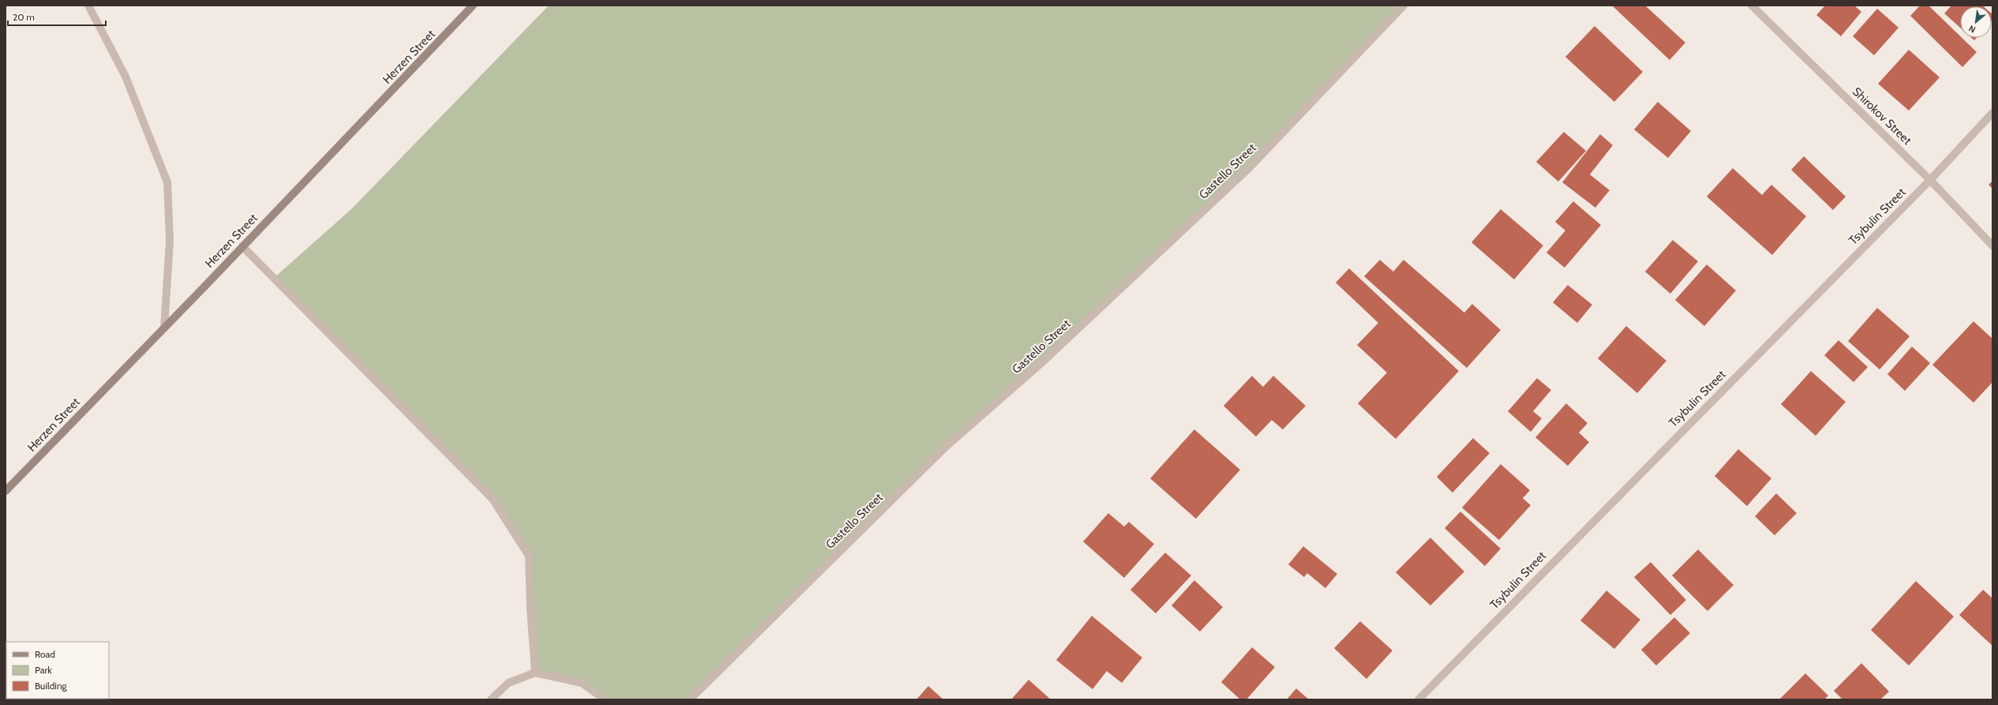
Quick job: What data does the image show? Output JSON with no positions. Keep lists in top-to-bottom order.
{
  "streets": {
    "main road": ["Herzen Street"],
    "street": ["Shirokov Street", "Gastello Street", "Tsybulin Street"]
  },
  "crossings": [
    ["Shirokov Street", "Tsybulin Street"]
  ],
  "legend": ["Road", "Park", "Building"],
  "scale_bar": "20 m",
  "north": "bottom left"
}
